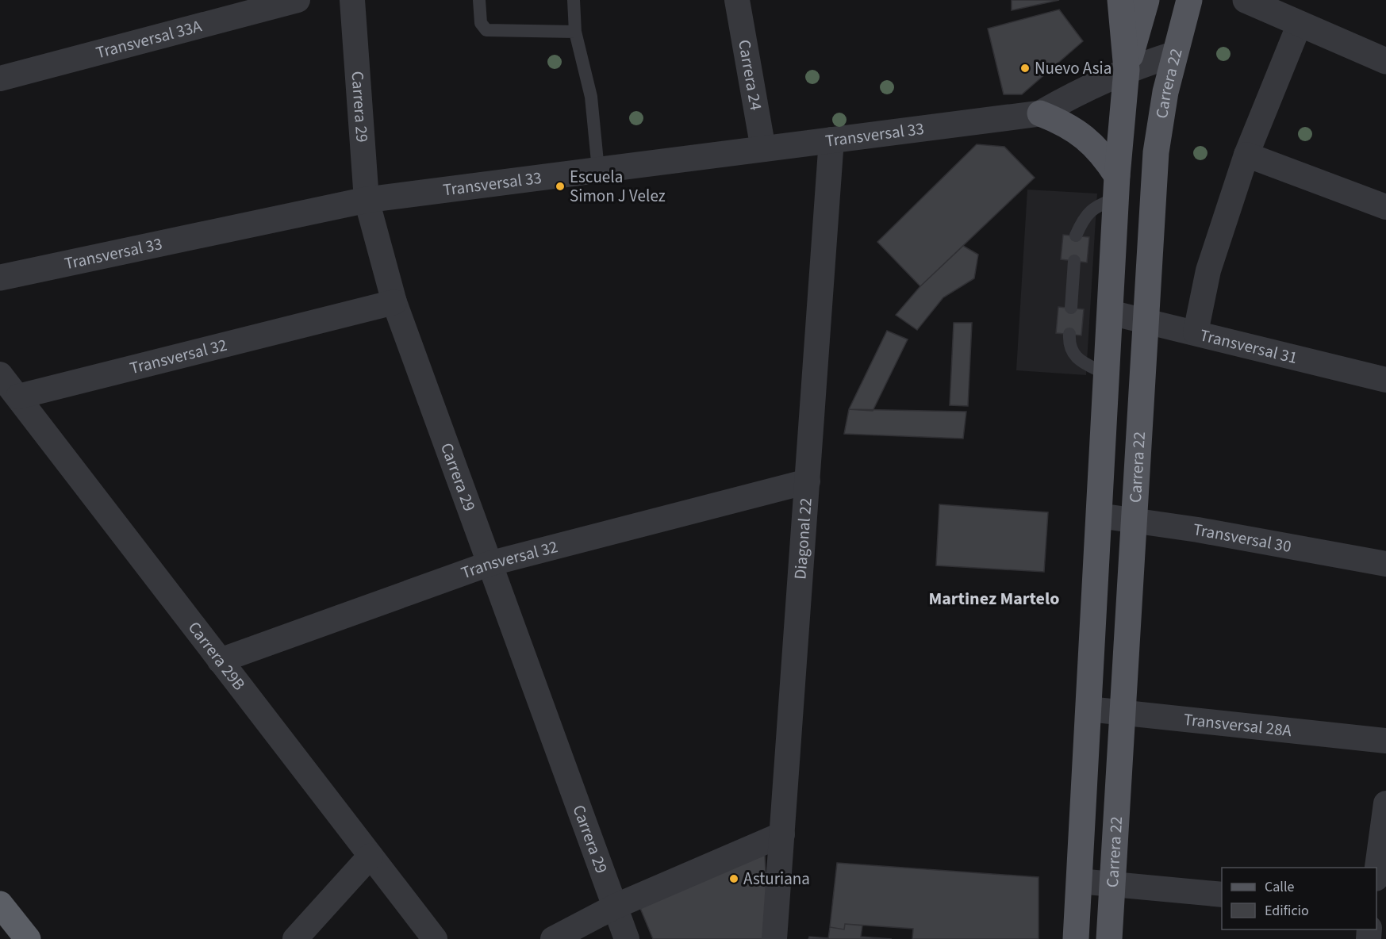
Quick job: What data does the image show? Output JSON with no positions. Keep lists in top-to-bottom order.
{
  "streets": {
    "main road": ["Carrera 22"],
    "street": [
      "Transversal 33A",
      "Carrera 24",
      "Carrera 29",
      "Transversal 33",
      "Transversal 31",
      "Transversal 32",
      "Transversal 30",
      "Diagonal 22",
      "Carrera 29B",
      "Transversal 28A"
    ]
  },
  "crossings": [
    ["Carrera 24", "Transversal 33"],
    ["Carrera 22", "Transversal 33"],
    ["Carrera 22", "Transversal 31"],
    ["Carrera 22", "Transversal 30"],
    ["Carrera 22", "Transversal 28A"],
    ["Carrera 29", "Transversal 33"],
    ["Carrera 29", "Transversal 32"],
    ["Transversal 33", "Diagonal 22"],
    ["Transversal 32", "Diagonal 22"],
    ["Transversal 32", "Carrera 29B"]
  ],
  "districts": ["Martinez Martelo"],
  "places": ["Nuevo Asia", "Escuela Simon J Velez", "Asturiana"],
  "legend": ["Calle", "Edificio"]
}
